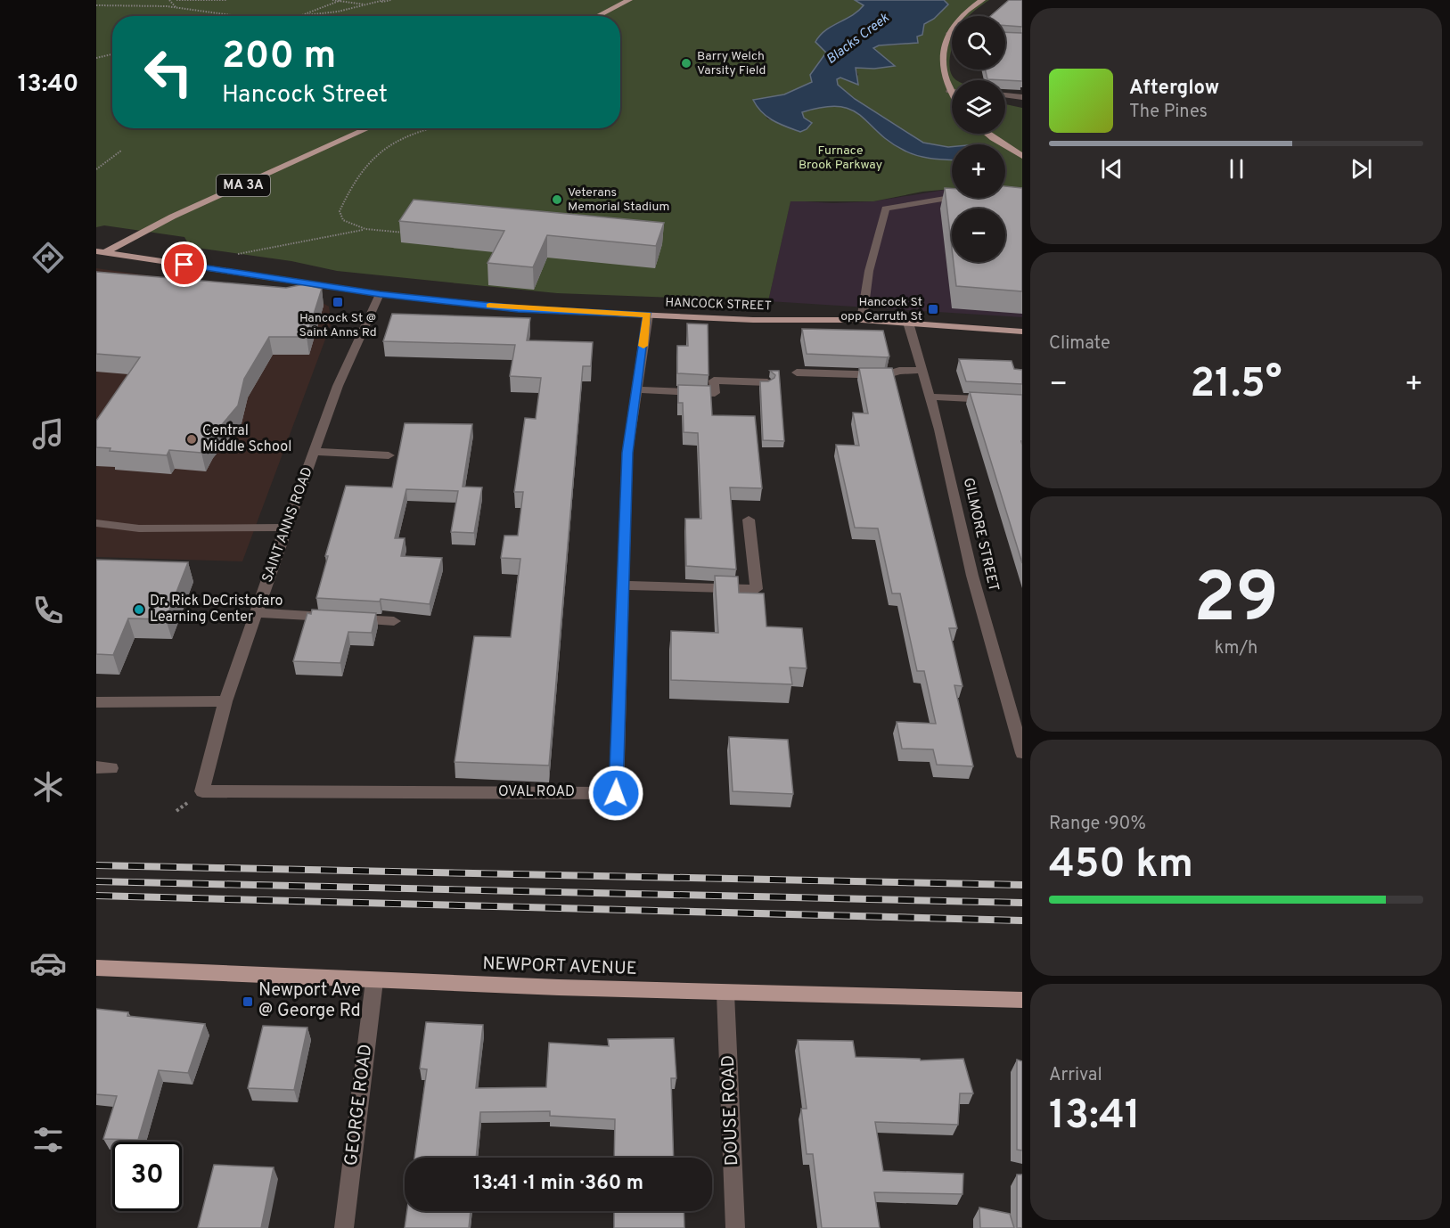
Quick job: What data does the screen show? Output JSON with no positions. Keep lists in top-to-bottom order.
{
  "streets": {
    "main road": ["MA 3A", "HANCOCK STREET", "NEWPORT AVENUE"],
    "street": [
      "SAINT ANNS ROAD",
      "GILMORE STREET",
      "OVAL ROAD",
      "GEORGE ROAD",
      "DOUSE ROAD"
    ]
  },
  "crossings": [
    ["MA 3A", "HANCOCK STREET"],
    ["HANCOCK STREET", "SAINT ANNS ROAD"],
    ["HANCOCK STREET", "GILMORE STREET"],
    ["HANCOCK STREET", "OVAL ROAD"],
    ["SAINT ANNS ROAD", "OVAL ROAD"],
    ["NEWPORT AVENUE", "GEORGE ROAD"],
    ["NEWPORT AVENUE", "DOUSE ROAD"]
  ],
  "water": ["Blacks Creek"],
  "parks": ["Furnace Brook Parkway"],
  "places": {
    "other": [
      "Barry Welch Varsity Field",
      "Veterans Memorial Stadium",
      "Central Middle School",
      "Dr. Rick DeCristofaro Learning Center"
    ],
    "transit": ["Hancock St @ Saint Anns Rd", "Hancock St opp Carruth St", "Newport Ave @ George Rd"]
  },
  "page": {
    "tabs": "13:40",
    "map_buttons": ["+", "−"],
    "turn": ["200 m", "Hancock Street"],
    "song": ["Afterglow", "The Pines"],
    "tile": [
      "Climate",
      ["29", "km/h"],
      ["Range · 90%", "450 km"],
      ["Arrival", "13:41"]
    ],
    "heat": ["−", "21.5°", "+"],
    "limit": "30",
    "trip": "13:41 · 1 min · 360 m"
  }
}
